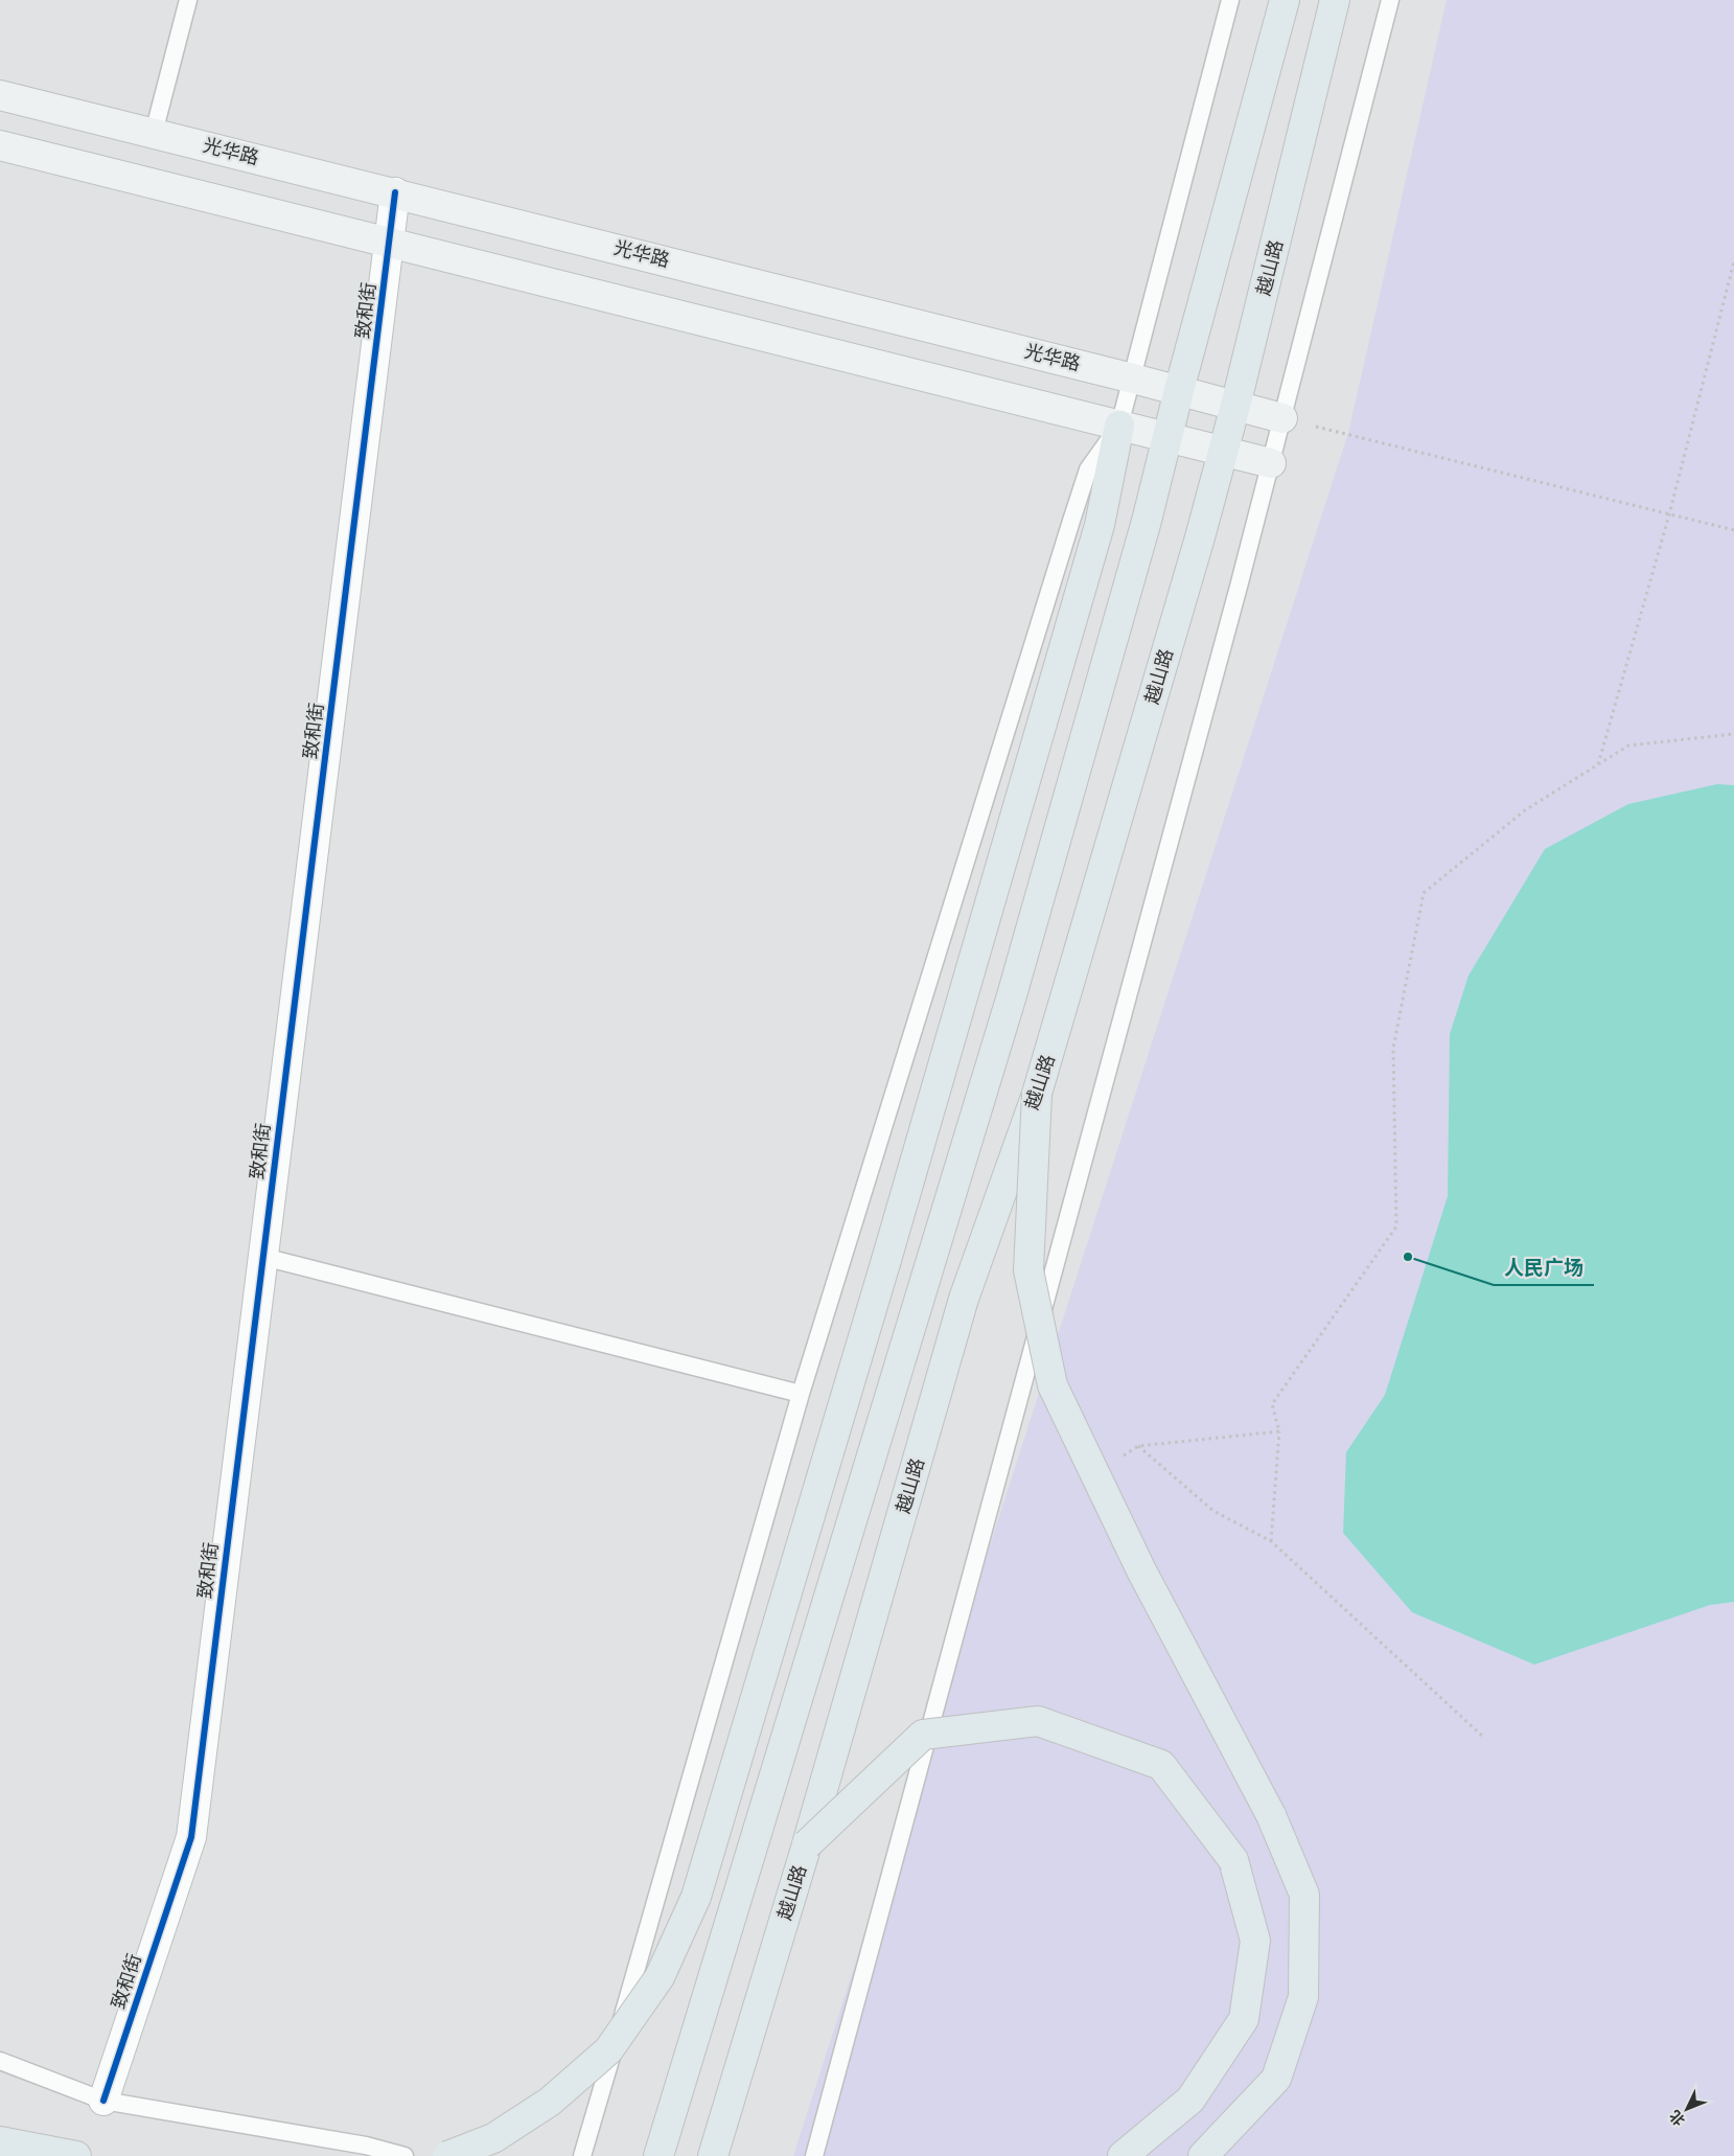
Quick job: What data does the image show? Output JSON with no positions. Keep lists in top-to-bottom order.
{
  "streets": {
    "main road": ["光华路", "越山路"],
    "street": ["致和街"]
  },
  "crossings": [
    ["光华路", "越山路"],
    ["光华路", "致和街"]
  ],
  "places": ["人民广场"],
  "north": "bottom left"
}
